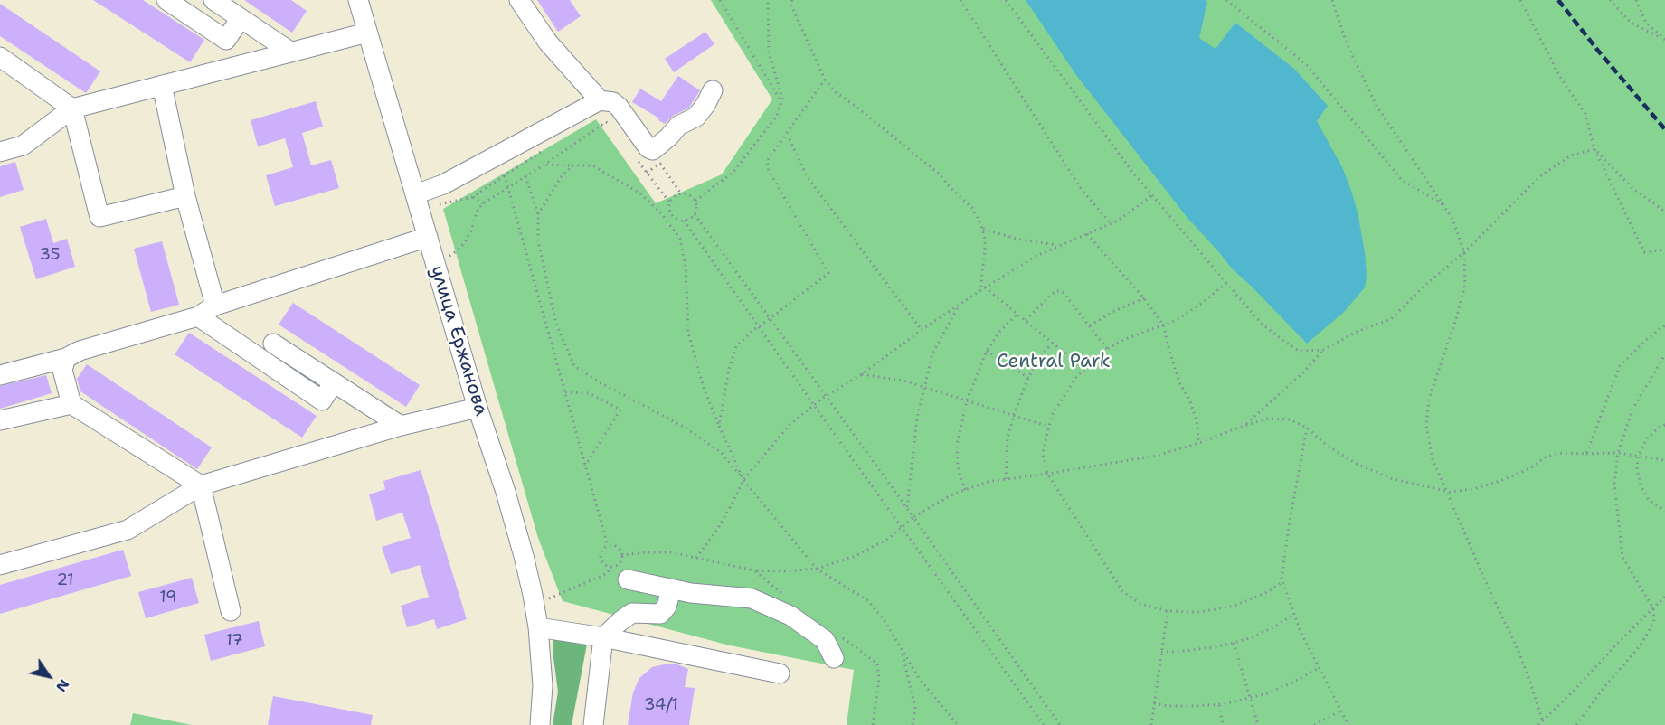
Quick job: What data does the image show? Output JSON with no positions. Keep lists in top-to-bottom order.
{
  "streets": {
    "street": ["улица Ержанова"]
  },
  "parks": ["Central Park"],
  "house_numbers": [
    "35",
    "21",
    "19",
    "17",
    "34/1"
  ],
  "north": "bottom right"
}
